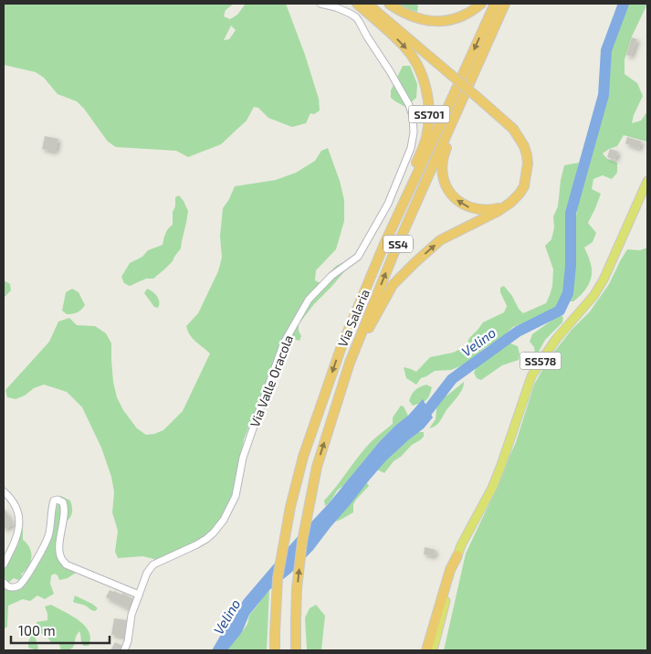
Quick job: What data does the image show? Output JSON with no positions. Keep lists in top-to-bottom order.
{
  "streets": {
    "highway": ["SS701", "SS4", "Via Salaria"],
    "main road": ["SS578"],
    "street": ["Via Valle Oracola"]
  },
  "crossings": [
    ["SS701", "Via Salaria"]
  ],
  "water": ["Velino"],
  "scale_bar": "100 m"
}
